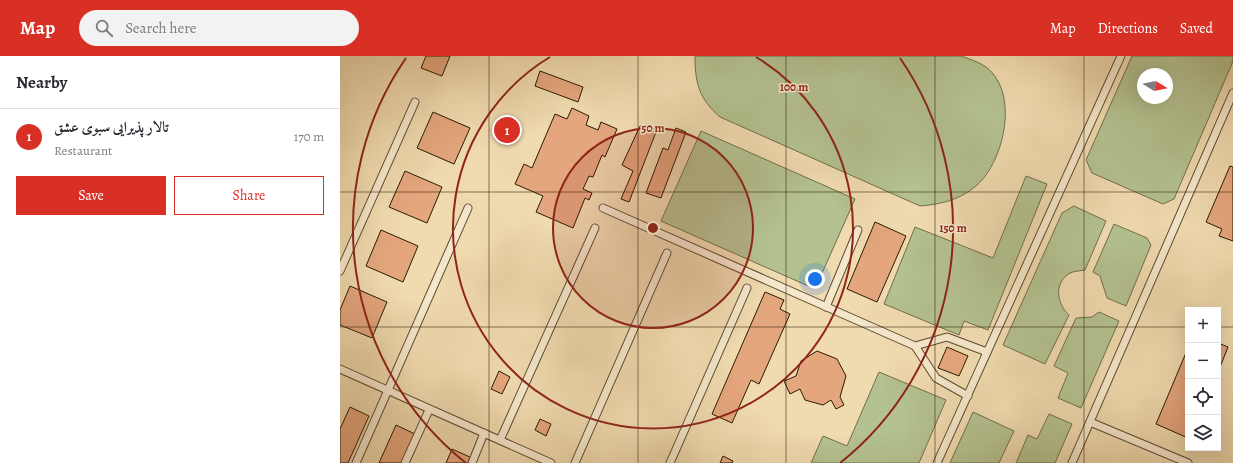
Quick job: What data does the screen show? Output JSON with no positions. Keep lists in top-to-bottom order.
{
  "north": "right",
  "page": {
    "header": "Map",
    "search": "Search here",
    "nav": ["Map", "Directions", "Saved"],
    "heading": "Nearby",
    "list": [
      {
        "mark": "1",
        "name": "تالار پذیرایی سبوی عشق",
        "note": "Restaurant",
        "value": "170 m"
      }
    ],
    "pins": "1",
    "buttons": ["Save", "Share"],
    "map_buttons": ["+", "−"]
  },
  "rings": ["100 m", "50 m", "150 m"]
}
